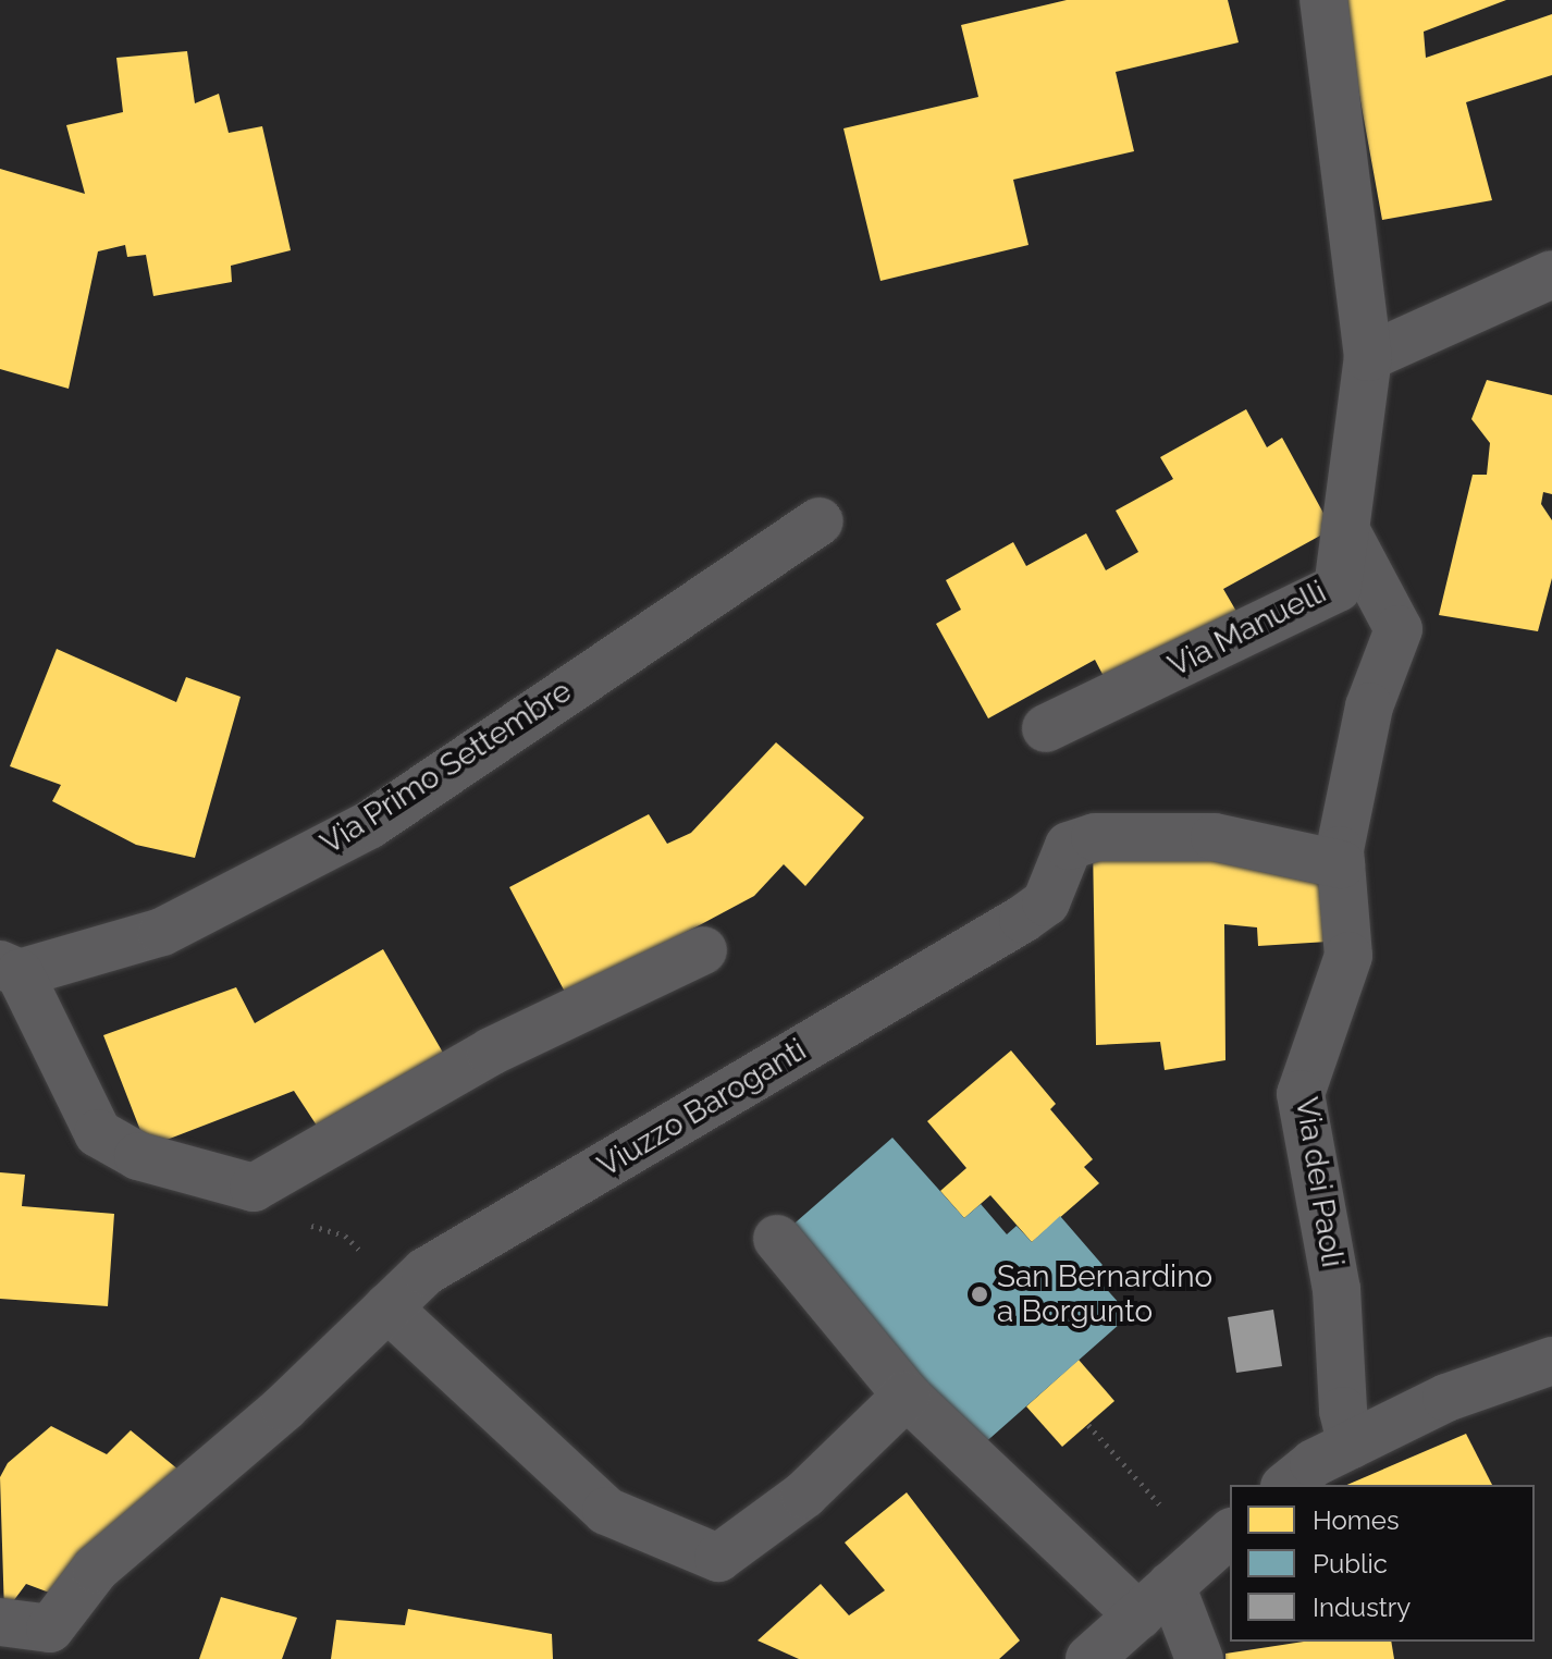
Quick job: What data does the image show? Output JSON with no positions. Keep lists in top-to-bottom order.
{
  "streets": {
    "street": [
      "Via Manuelli",
      "Via Primo Settembre",
      "Viuzzo Baroganti",
      "Via dei Paoli"
    ]
  },
  "crossings": [
    ["Via Manuelli", "Via dei Paoli"],
    ["Viuzzo Baroganti", "Via dei Paoli"]
  ],
  "places": ["San Bernardino a Borgunto"],
  "legend": ["Homes", "Public", "Industry"]
}
